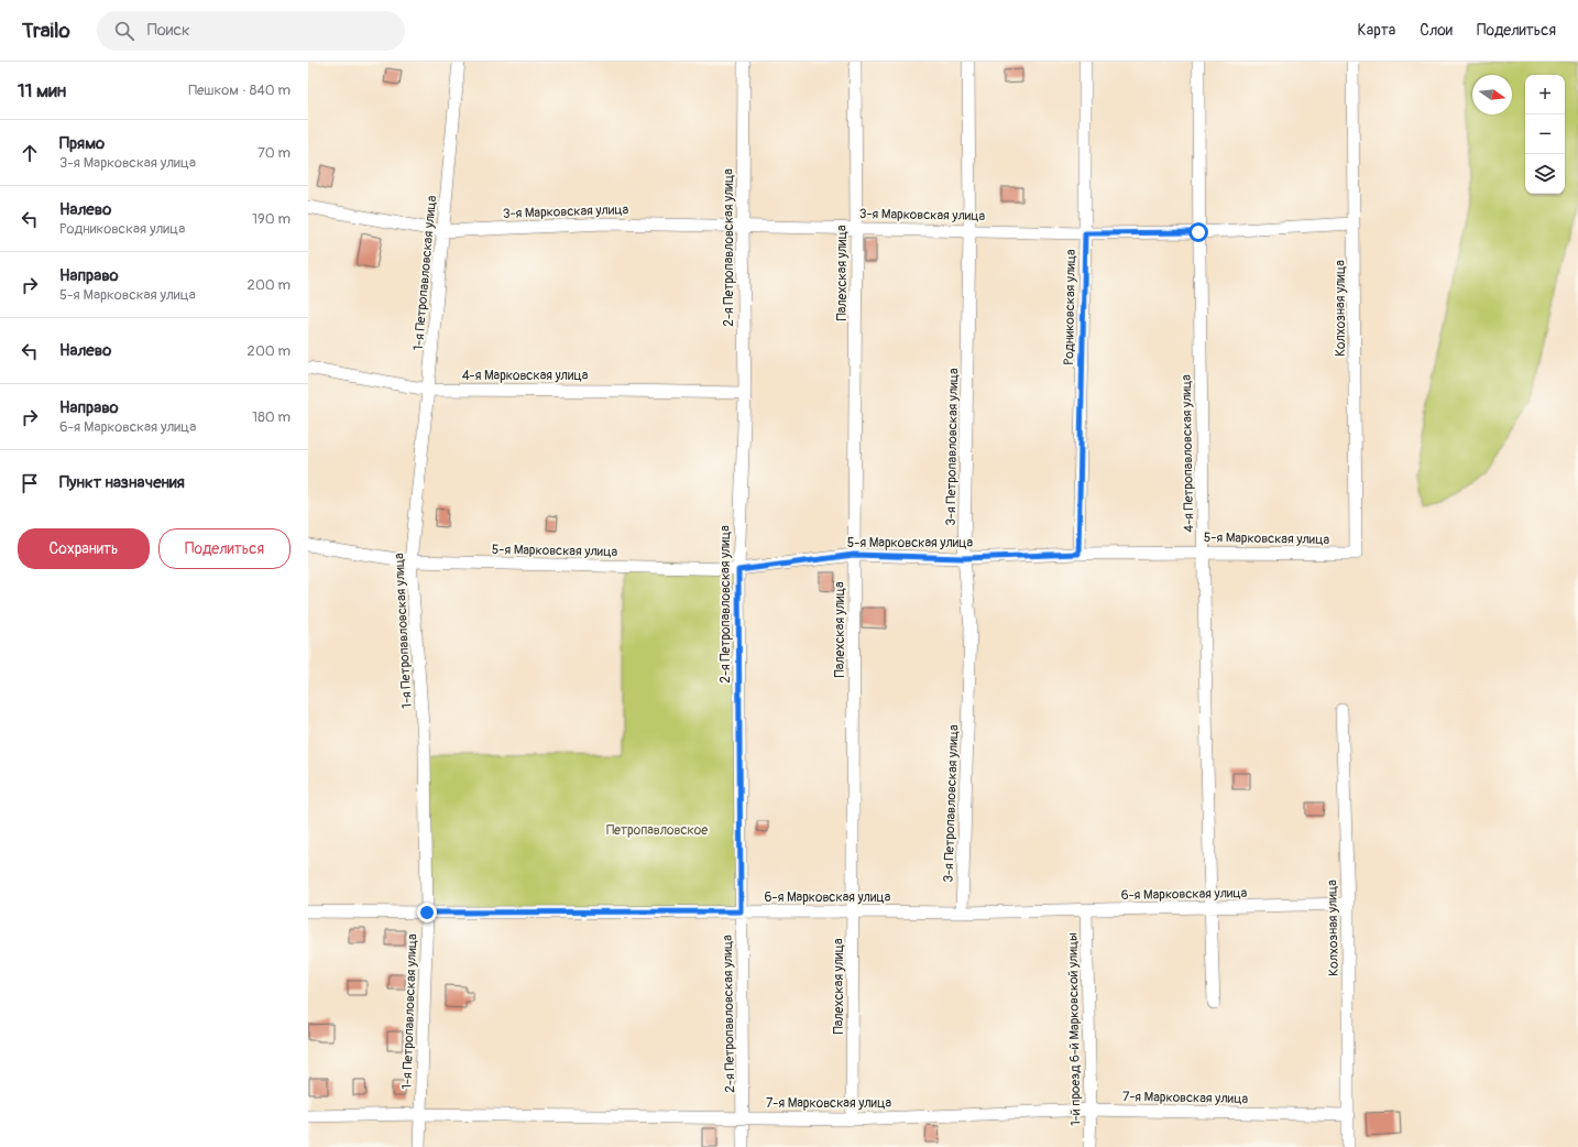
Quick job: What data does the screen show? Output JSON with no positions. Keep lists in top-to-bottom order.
{
  "streets": {
    "street": [
      "3-я Марковская улица",
      "2-я Петропавловская улица",
      "1-я Петропавловская улица",
      "Палехская улица",
      "Родниковская улица",
      "Колхозная улица",
      "4-я Марковская улица",
      "3-я Петропавловская улица",
      "4-я Петропавловская улица",
      "5-я Марковская улица",
      "6-я Марковская улица",
      "1-й проезд 6-й Марковской улицы",
      "7-я Марковская улица"
    ]
  },
  "crossings": [
    ["3-я Марковская улица", "2-я Петропавловская улица"],
    ["3-я Марковская улица", "1-я Петропавловская улица"],
    ["3-я Марковская улица", "Палехская улица"],
    ["3-я Марковская улица", "Родниковская улица"],
    ["3-я Марковская улица", "Колхозная улица"],
    ["3-я Марковская улица", "3-я Петропавловская улица"],
    ["3-я Марковская улица", "4-я Петропавловская улица"],
    ["2-я Петропавловская улица", "4-я Марковская улица"],
    ["2-я Петропавловская улица", "5-я Марковская улица"],
    ["2-я Петропавловская улица", "6-я Марковская улица"],
    ["2-я Петропавловская улица", "7-я Марковская улица"],
    ["1-я Петропавловская улица", "4-я Марковская улица"],
    ["1-я Петропавловская улица", "5-я Марковская улица"],
    ["1-я Петропавловская улица", "6-я Марковская улица"],
    ["1-я Петропавловская улица", "7-я Марковская улица"],
    ["Палехская улица", "5-я Марковская улица"],
    ["Палехская улица", "6-я Марковская улица"],
    ["Палехская улица", "7-я Марковская улица"],
    ["Родниковская улица", "5-я Марковская улица"],
    ["Колхозная улица", "5-я Марковская улица"],
    ["Колхозная улица", "6-я Марковская улица"],
    ["Колхозная улица", "7-я Марковская улица"],
    ["3-я Петропавловская улица", "5-я Марковская улица"],
    ["3-я Петропавловская улица", "6-я Марковская улица"],
    ["4-я Петропавловская улица", "5-я Марковская улица"],
    ["4-я Петропавловская улица", "6-я Марковская улица"],
    ["6-я Марковская улица", "1-й проезд 6-й Марковской улицы"],
    ["1-й проезд 6-й Марковской улицы", "7-я Марковская улица"]
  ],
  "parks": ["Петропавловское"],
  "north": "right",
  "page": {
    "header": "Trailo",
    "search": "Поиск",
    "nav": ["Карта", "Слои", "Поделиться"],
    "heading": ["11 мин", "Пешком · 840 m"],
    "map_buttons": ["+", "−"],
    "list": [
      ["Прямо", "3-я Марковская улица", "70 m"],
      ["Налево", "Родниковская улица", "190 m"],
      ["Направо", "5-я Марковская улица", "200 m"],
      ["Налево", "200 m"],
      ["Направо", "6-я Марковская улица", "180 m"],
      "Пункт назначения"
    ],
    "buttons": ["Сохранить", "Поделиться"]
  }
}
